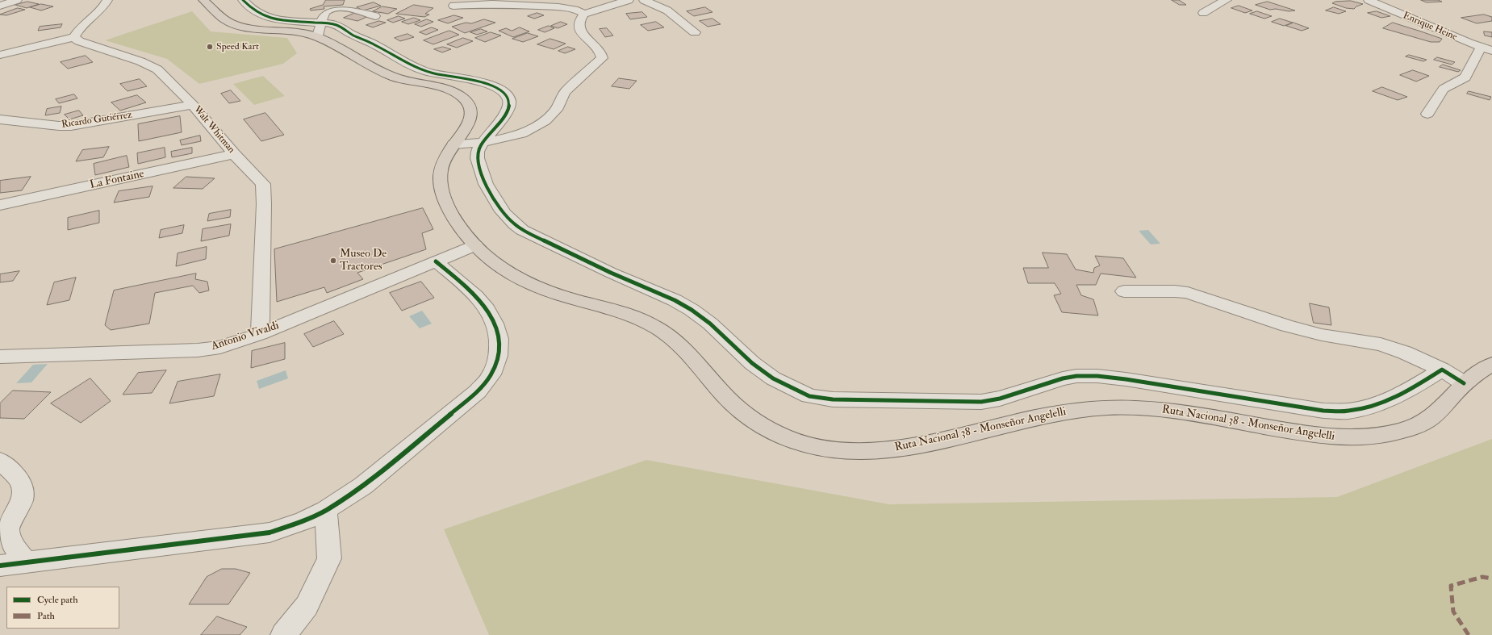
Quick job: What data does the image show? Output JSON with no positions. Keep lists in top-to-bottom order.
{
  "streets": {
    "main road": ["Ruta Nacional 38 - Monseñor Angelelli"],
    "street": [
      "Enrique Heine",
      "Ricardo Gutiérrez",
      "Walt Whitman",
      "La Fontaine",
      "Antonio Vivaldi"
    ]
  },
  "crossings": [
    ["Ricardo Gutiérrez", "Walt Whitman"],
    ["Walt Whitman", "La Fontaine"],
    ["Walt Whitman", "Antonio Vivaldi"],
    ["Antonio Vivaldi", "Ruta Nacional 38 - Monseñor Angelelli"]
  ],
  "places": ["Speed Kart", "Museo De Tractores"],
  "legend": ["Cycle path", "Path"]
}
